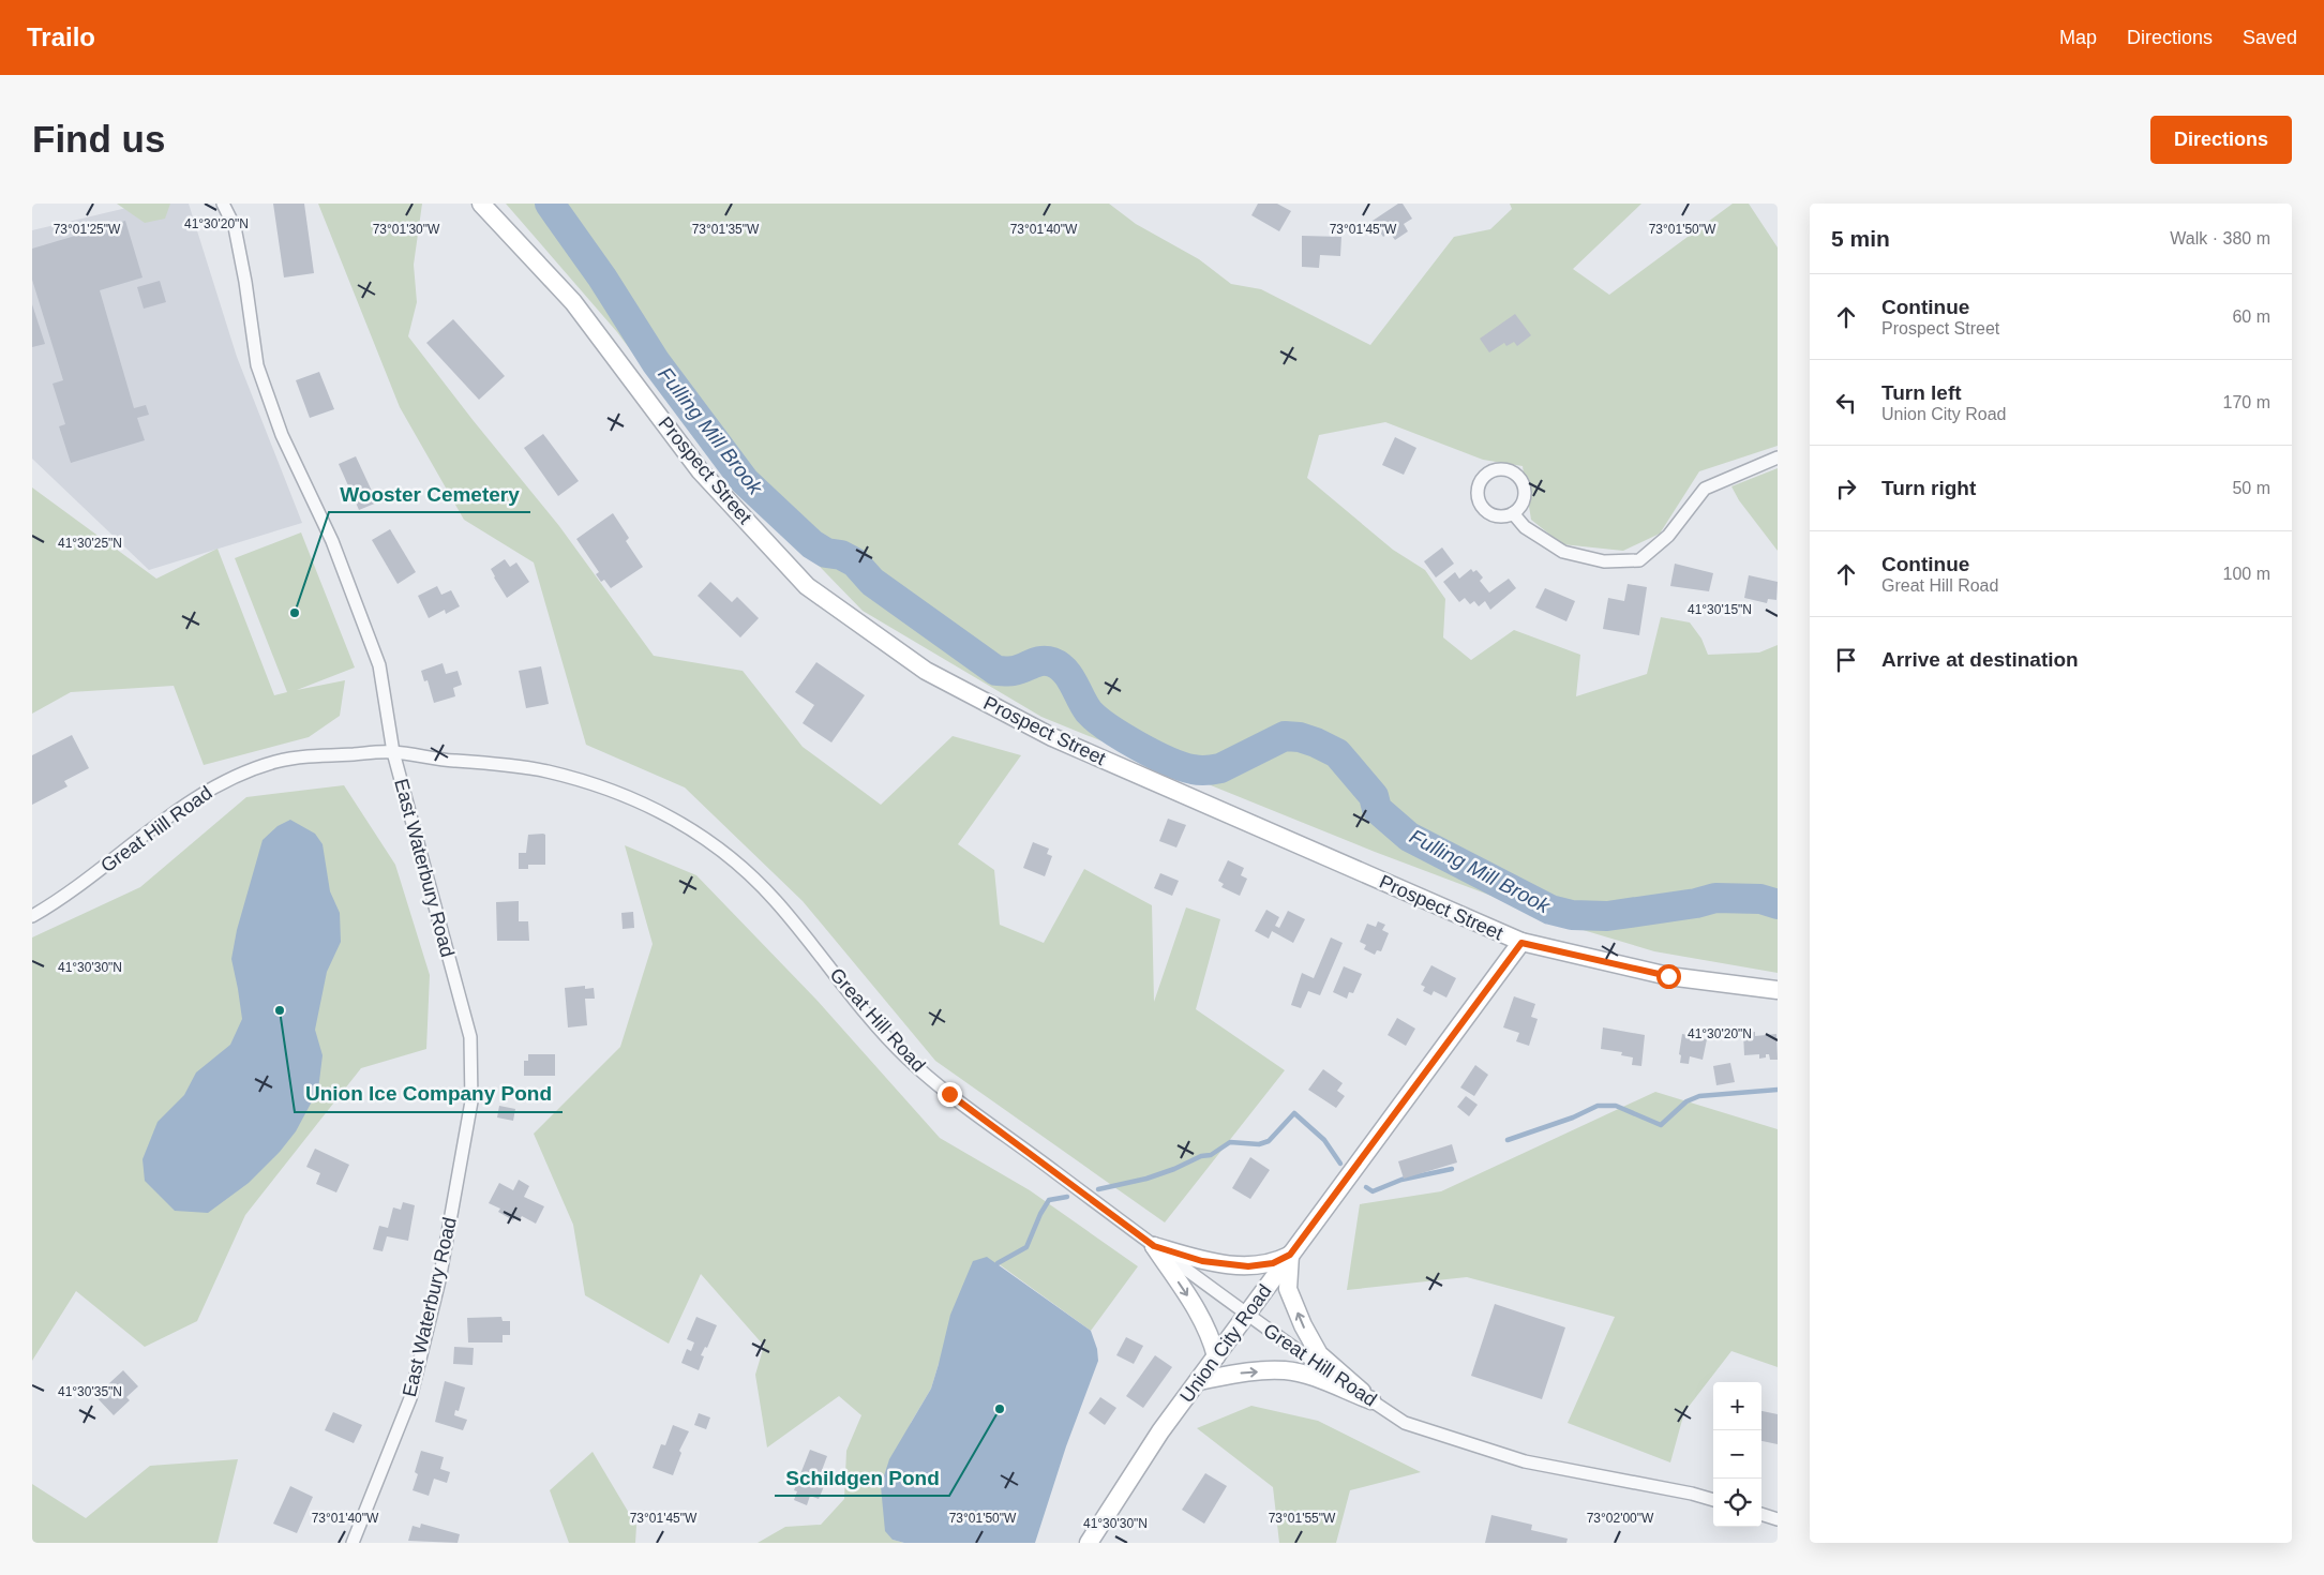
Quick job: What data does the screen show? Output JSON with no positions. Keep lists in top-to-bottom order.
{
  "streets": {
    "main road": ["Prospect Street", "Union City Road"],
    "street": ["Great Hill Road", "East Waterbury Road"]
  },
  "crossings": [
    ["Prospect Street", "Union City Road"],
    ["Great Hill Road", "East Waterbury Road"],
    ["Great Hill Road", "Union City Road"]
  ],
  "water": ["Fulling Mill Brook"],
  "places": ["Wooster Cemetery", "Union Ice Company Pond", "Schildgen Pond"],
  "page": {
    "header": "Trailo",
    "nav": ["Map", "Directions", "Saved"],
    "buttons": "Directions",
    "title": "Find us",
    "heading": ["5 min", "Walk · 380 m"],
    "list": [
      ["Continue", "Prospect Street", "60 m"],
      ["Turn left", "Union City Road", "170 m"],
      ["Turn right", "50 m"],
      ["Continue", "Great Hill Road", "100 m"],
      "Arrive at destination"
    ],
    "map_buttons": ["+", "−"]
  },
  "coordinates": [
    "41°30'20\"N",
    "73°01'25\"W",
    "73°01'30\"W",
    "73°01'35\"W",
    "73°01'40\"W",
    "73°01'45\"W",
    "73°01'50\"W",
    "41°30'25\"N",
    "41°30'15\"N",
    "41°30'30\"N",
    "41°30'35\"N",
    "73°01'55\"W",
    "73°02'00\"W"
  ]
}
